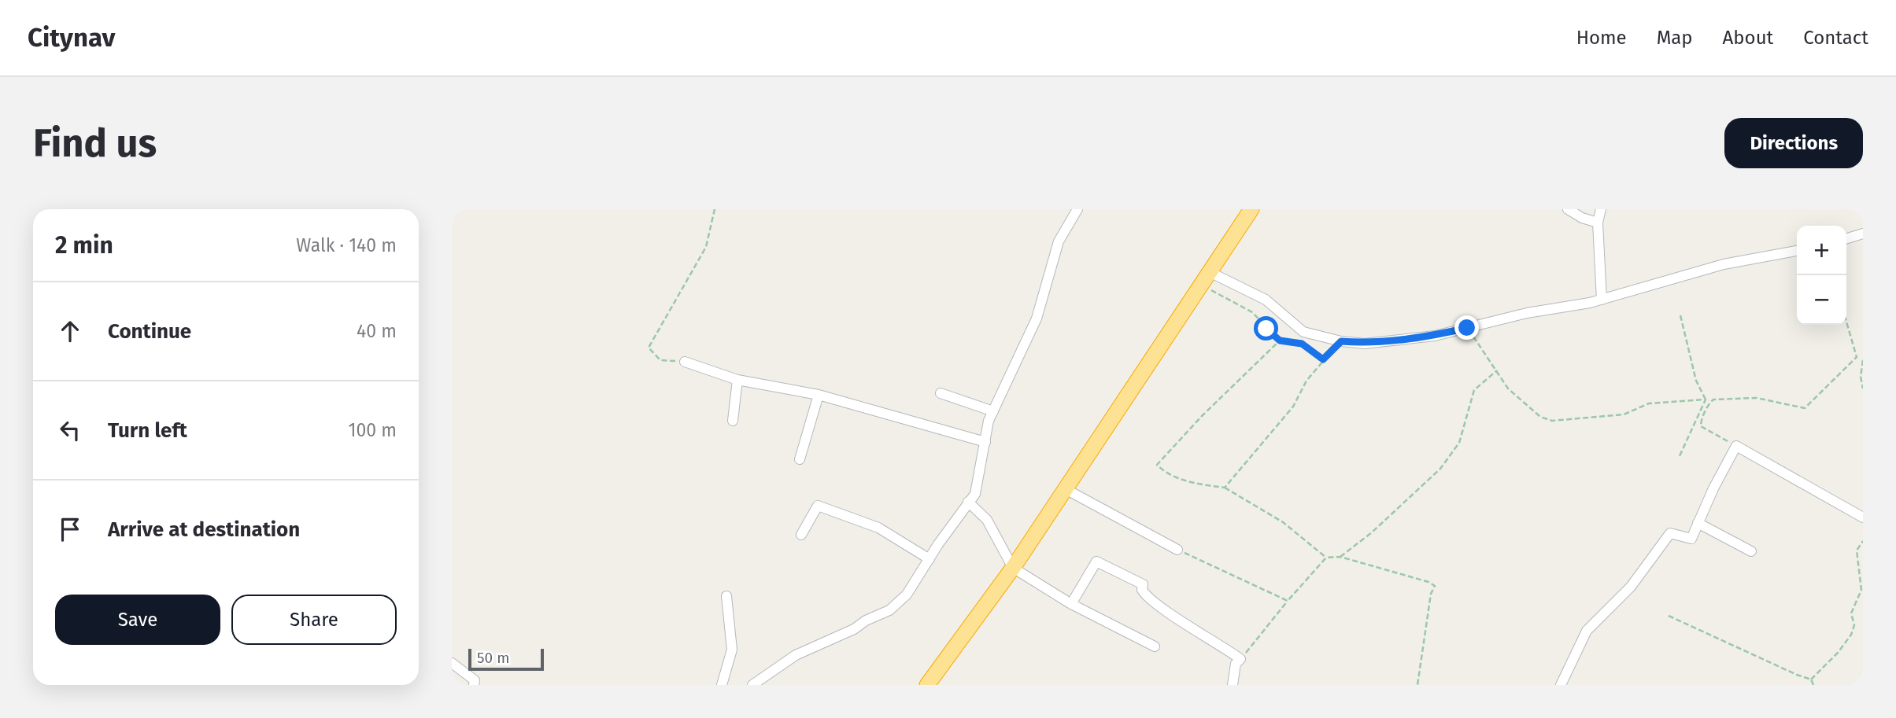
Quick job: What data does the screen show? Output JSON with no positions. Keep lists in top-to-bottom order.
{
  "scale_bar": "50 m",
  "page": {
    "header": "Citynav",
    "nav": [
      "Home",
      "Map",
      "About",
      "Contact"
    ],
    "buttons": [
      "Directions",
      ["Save", "Share"]
    ],
    "title": "Find us",
    "heading": ["2 min", "Walk · 140 m"],
    "map_buttons": ["+", "−"],
    "list": [
      ["Continue", "40 m"],
      ["Turn left", "100 m"],
      "Arrive at destination"
    ],
    "scale": "50 m"
  }
}
